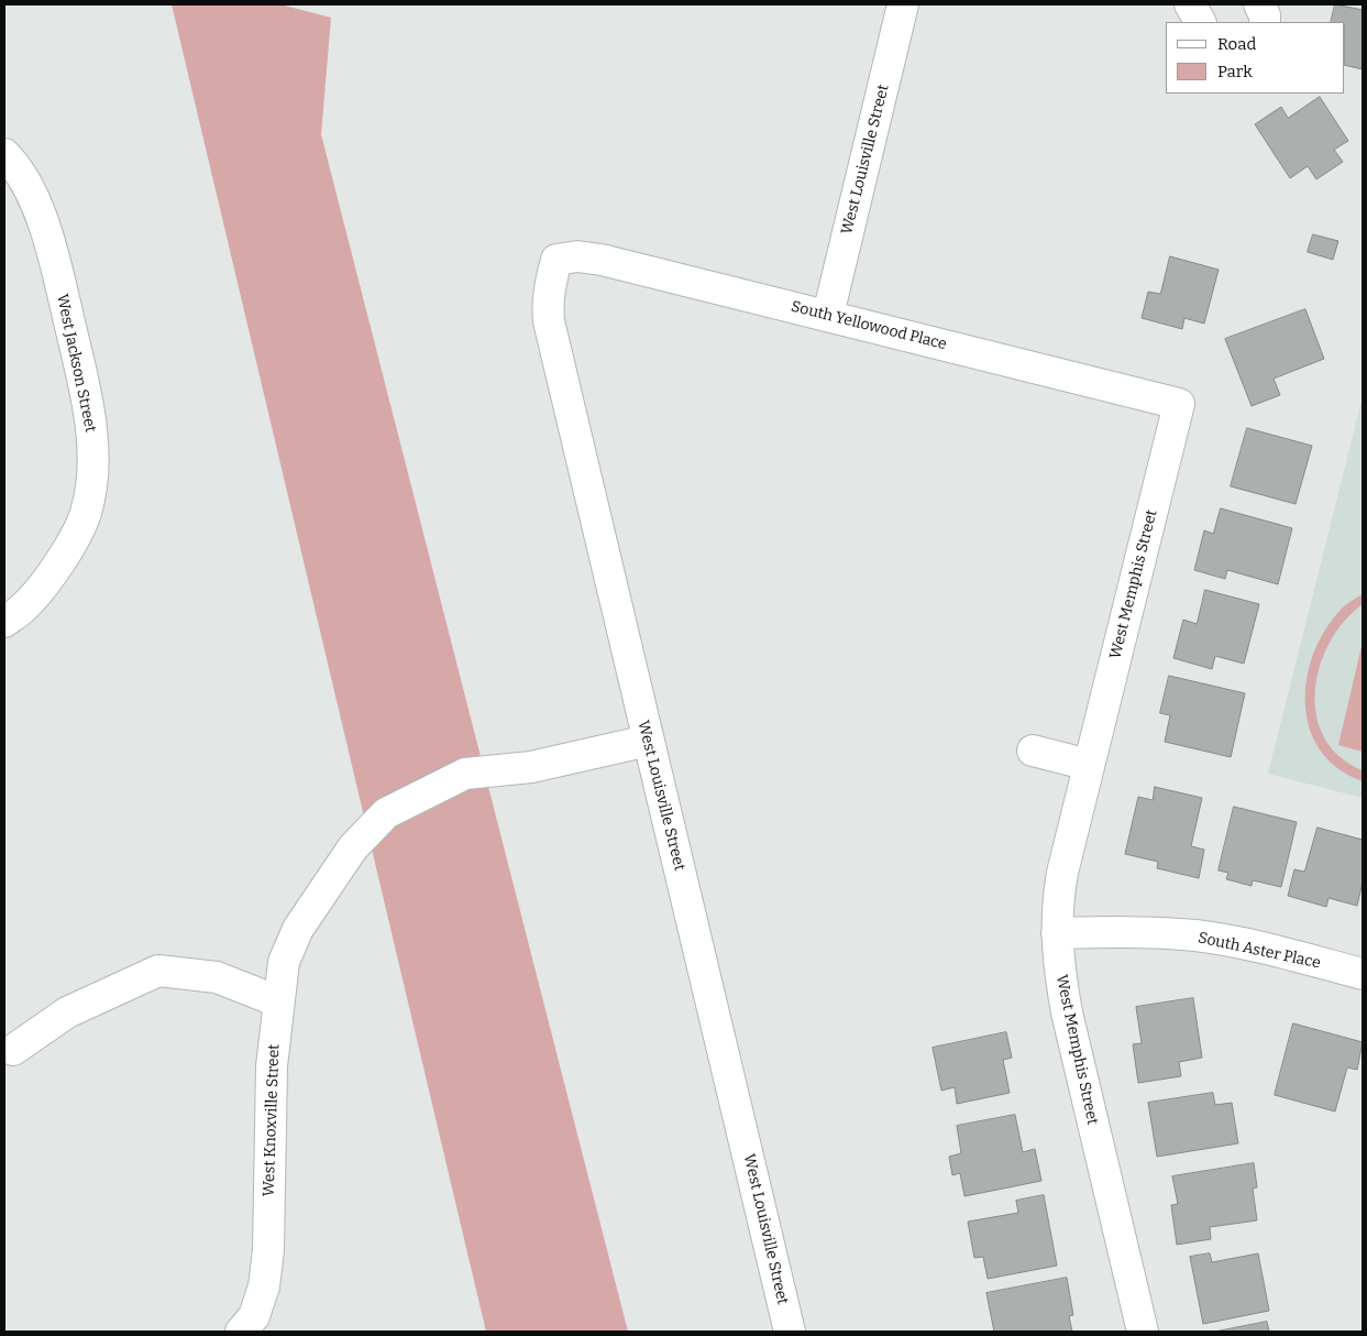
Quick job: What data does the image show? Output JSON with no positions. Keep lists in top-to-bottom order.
{
  "streets": {
    "street": [
      "West Louisville Street",
      "South Yellowood Place",
      "West Jackson Street",
      "West Memphis Street",
      "South Aster Place",
      "West Knoxville Street"
    ]
  },
  "crossings": [
    ["West Louisville Street", "South Yellowood Place"],
    ["West Louisville Street", "West Knoxville Street"],
    ["South Yellowood Place", "West Memphis Street"],
    ["West Memphis Street", "South Aster Place"]
  ],
  "legend": ["Road", "Park"]
}
